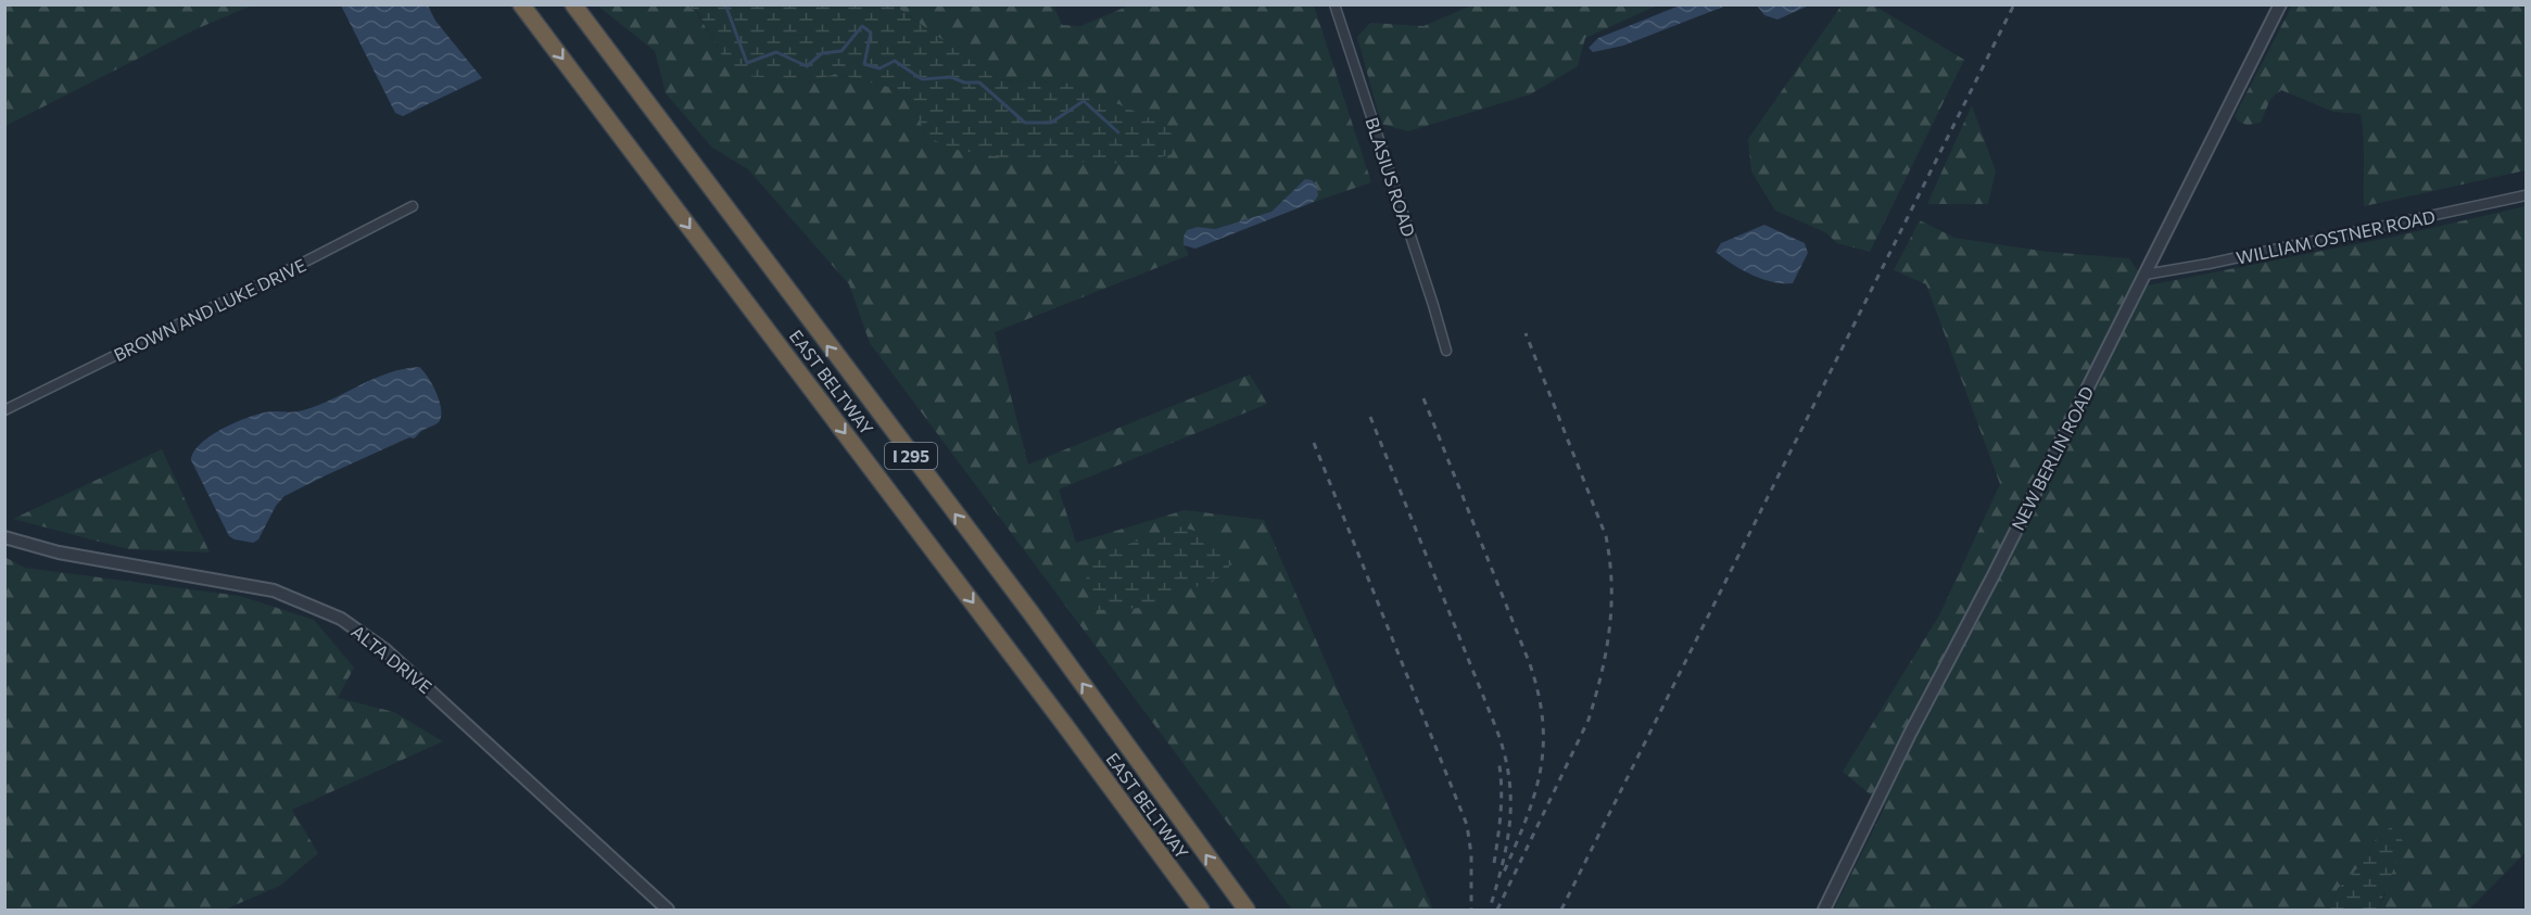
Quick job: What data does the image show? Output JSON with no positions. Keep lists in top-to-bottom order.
{
  "streets": {
    "highway": ["EAST BELTWAY", "I 295"],
    "street": [
      "BLASIUS ROAD",
      "WILLIAM OSTNER ROAD",
      "BROWN AND LUKE DRIVE",
      "NEW BERLIN ROAD",
      "ALTA DRIVE"
    ]
  },
  "crossings": [
    ["WILLIAM OSTNER ROAD", "NEW BERLIN ROAD"]
  ]
}
